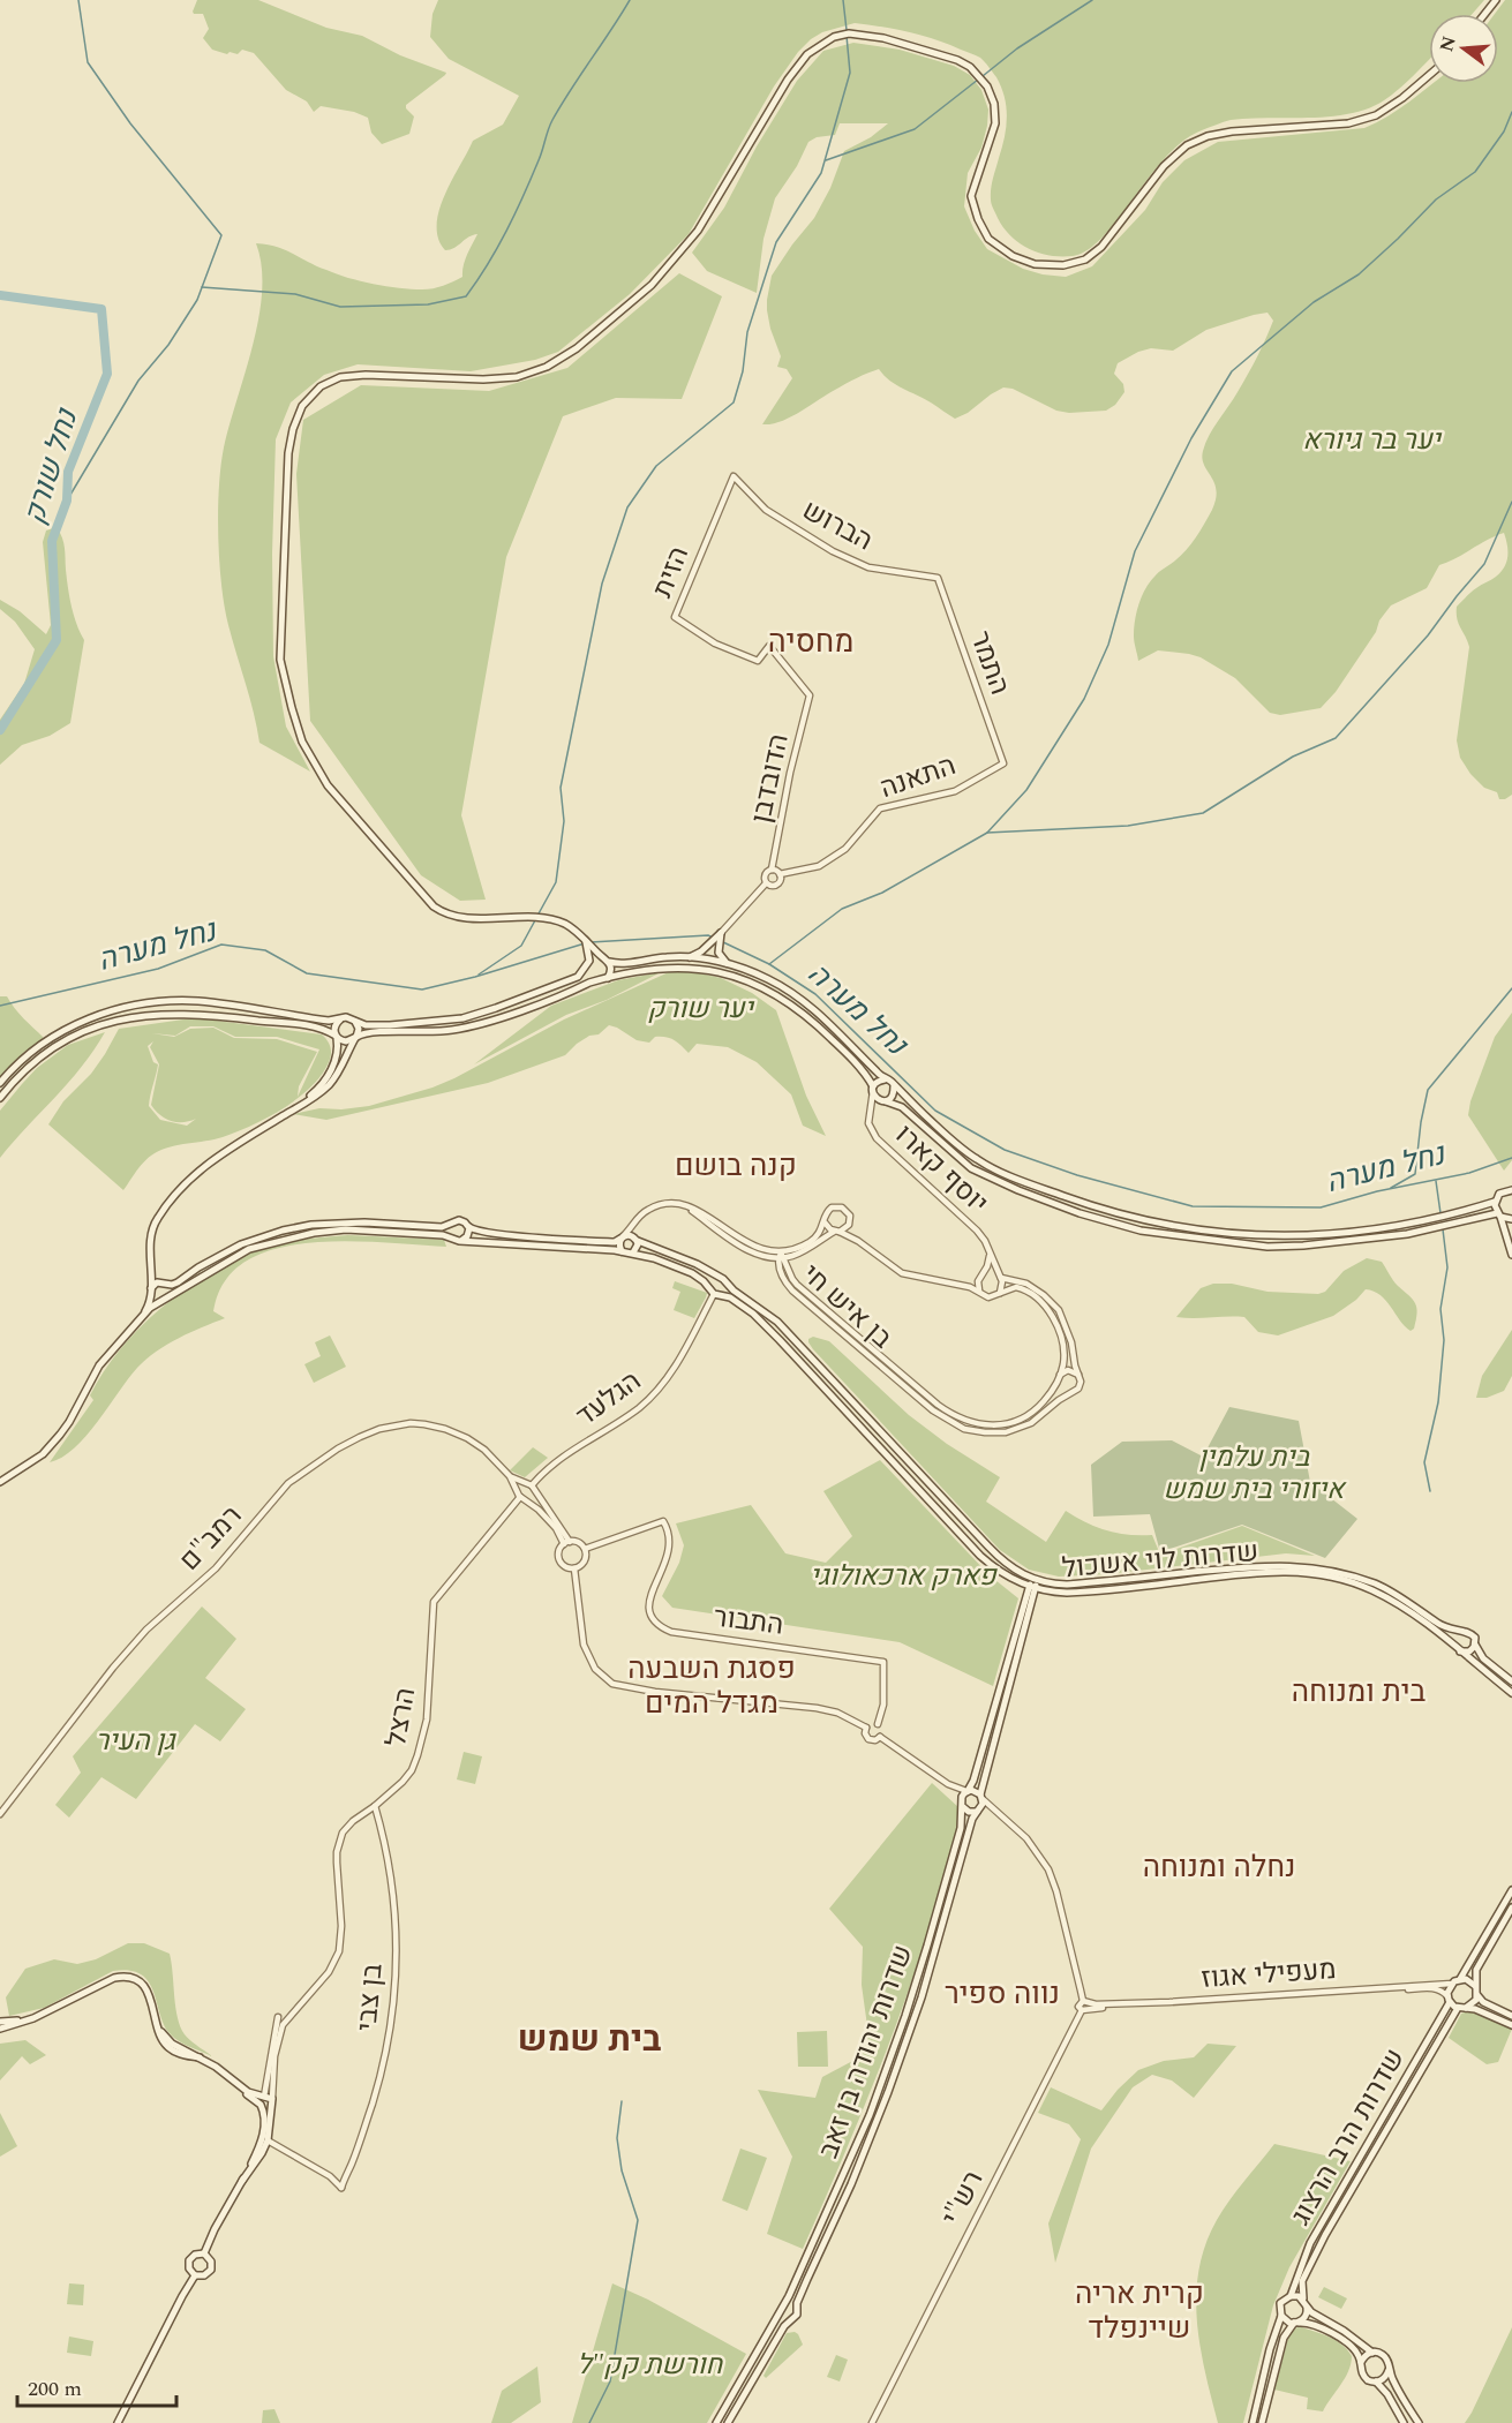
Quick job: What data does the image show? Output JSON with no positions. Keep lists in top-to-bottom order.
{
  "streets": {
    "main road": ["שדרות לוי אשכול", "שדרות יהודה בן זאב", "שדרות הרב הרצוג"],
    "street": [
      "הברוש",
      "הזית",
      "התמר",
      "התאנה",
      "הדובדבן",
      "יוסף קארו",
      "בן איש חי",
      "הגלעד",
      "רמב\"ם",
      "התבור",
      "הרצל",
      "מעפילי אגוז",
      "בן צבי",
      "רש\"י"
    ]
  },
  "crossings": [
    ["הברוש", "הזית"],
    ["הברוש", "התמר"],
    ["הזית", "הדובדבן"],
    ["התמר", "התאנה"],
    ["התאנה", "הדובדבן"],
    ["יוסף קארו", "בן איש חי"],
    ["הגלעד", "רמב\"ם"],
    ["הגלעד", "שדרות לוי אשכול"],
    ["רמב\"ם", "התבור"],
    ["רמב\"ם", "הרצל"],
    ["הרצל", "בן צבי"],
    ["מעפילי אגוז", "שדרות הרב הרצוג"],
    ["מעפילי אגוז", "רש\"י"]
  ],
  "districts": [
    "מחסיה",
    "קנה בושם",
    "פסגת השבעה מגדל המים",
    "בית ומנוחה",
    "נחלה ומנוחה",
    "נווה ספיר",
    "בית שמש",
    "קרית אריה שיינפלד"
  ],
  "water": ["נחל שורק", "נחל מערה"],
  "parks": [
    "יער בר גיורא",
    "יער שורק",
    "בית עלמין איזורי בית שמש",
    "פארק ארכאולוגי",
    "גן העיר",
    "חורשת קק\"ל"
  ],
  "scale_bar": "200 m",
  "north": "left"
}
